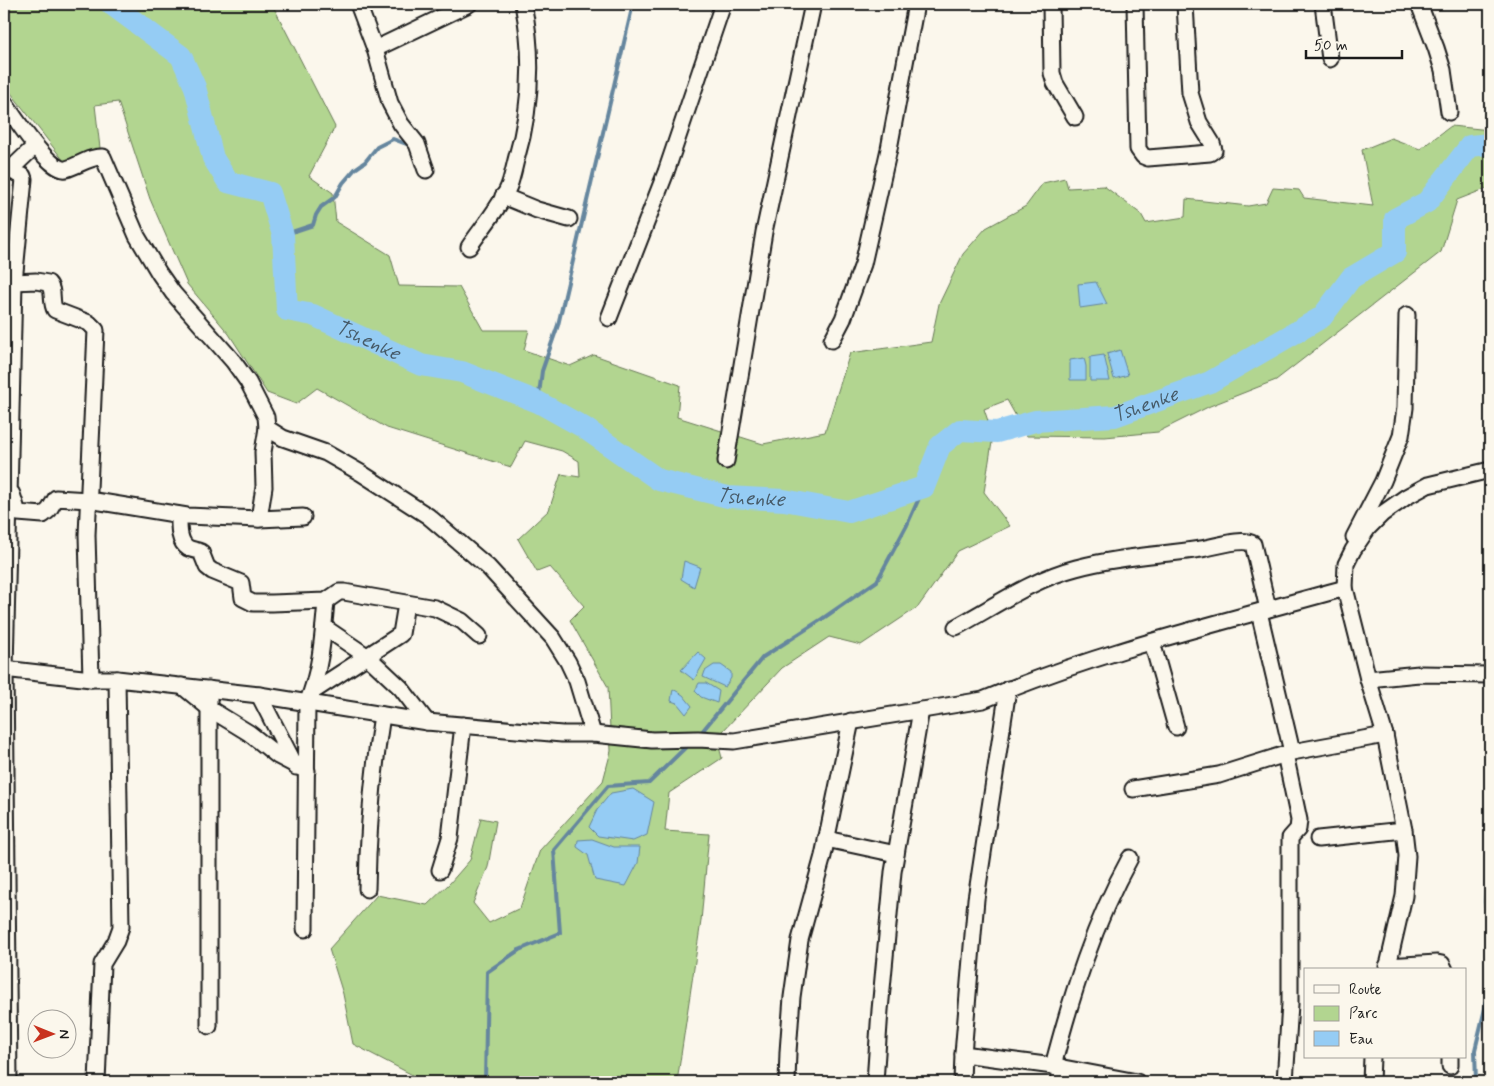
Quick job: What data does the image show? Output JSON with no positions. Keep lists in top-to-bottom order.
{
  "water": ["Tshenke"],
  "legend": ["Route", "Parc", "Eau"],
  "scale_bar": "50 m",
  "north": "right"
}
